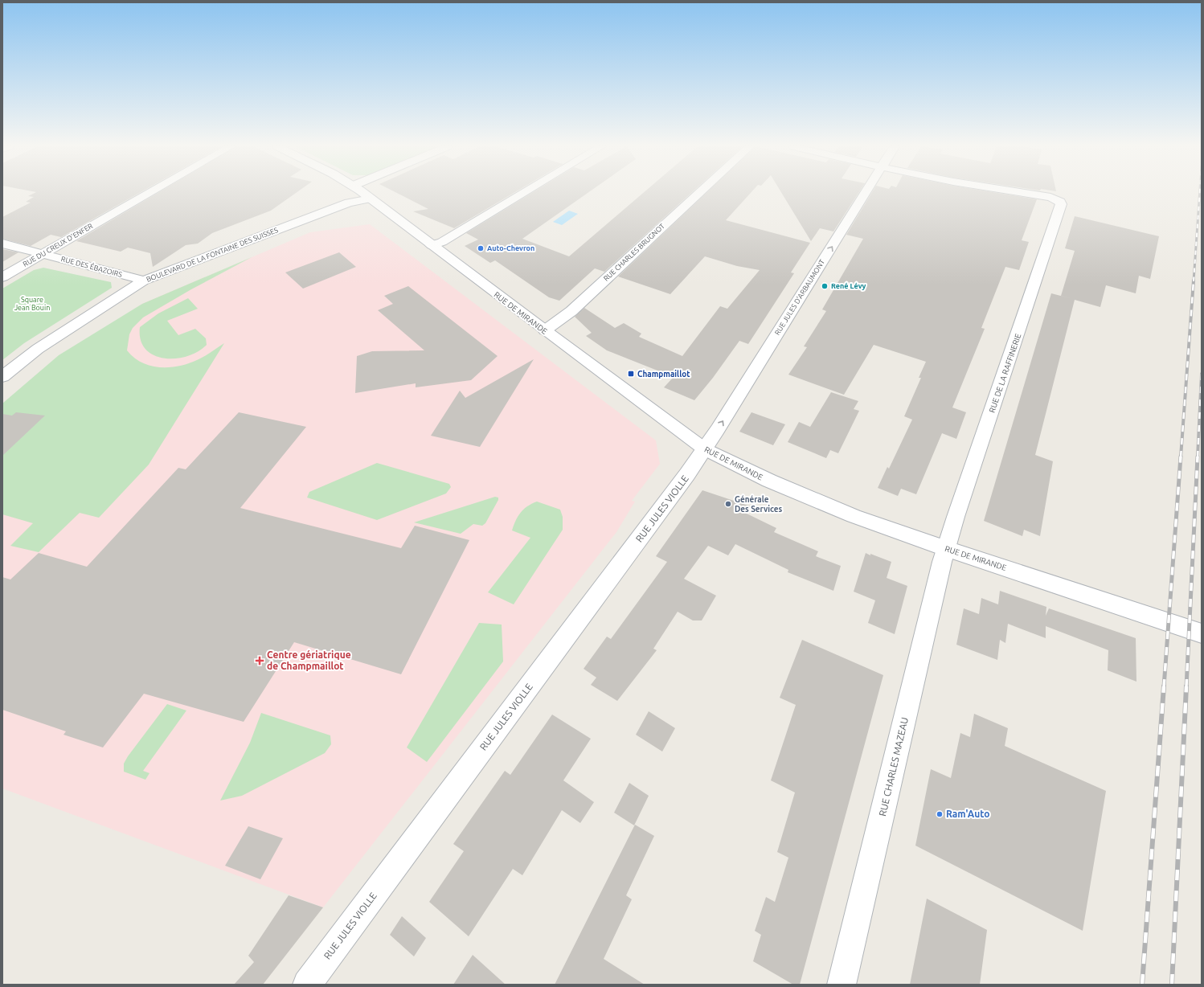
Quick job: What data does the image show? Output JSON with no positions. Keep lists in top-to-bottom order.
{
  "streets": {
    "street": [
      "RUE DU CREUX D'ENFER",
      "RUE CHARLES BRUGNOT",
      "BOULEVARD DE LA FONTAINE DES SUISSES",
      "RUE DES ÉBAZOIRS",
      "RUE JULES D'ARBAUMONT",
      "RUE DE MIRANDE",
      "RUE DE LA RAFFINERIE",
      "RUE JULES VIOLLE",
      "RUE CHARLES MAZEAU"
    ]
  },
  "crossings": [
    ["RUE DU CREUX D'ENFER", "RUE DES ÉBAZOIRS"],
    ["RUE CHARLES BRUGNOT", "RUE DE MIRANDE"],
    ["BOULEVARD DE LA FONTAINE DES SUISSES", "RUE DES ÉBAZOIRS"],
    ["BOULEVARD DE LA FONTAINE DES SUISSES", "RUE DE MIRANDE"],
    ["RUE JULES D'ARBAUMONT", "RUE DE MIRANDE"],
    ["RUE JULES D'ARBAUMONT", "RUE JULES VIOLLE"],
    ["RUE DE MIRANDE", "RUE DE LA RAFFINERIE"],
    ["RUE DE MIRANDE", "RUE JULES VIOLLE"],
    ["RUE DE MIRANDE", "RUE CHARLES MAZEAU"],
    ["RUE DE LA RAFFINERIE", "RUE CHARLES MAZEAU"]
  ],
  "one_way": ["RUE JULES D'ARBAUMONT"],
  "parks": ["Square Jean Bouin"],
  "places": {
    "other": [
      "Auto-Chevron",
      "René Lévy",
      "Générale Des Services",
      "Ram'Auto"
    ],
    "transit": ["Champmaillot"],
    "health": ["Centre gériatrique de Champmaillot"]
  }
}
